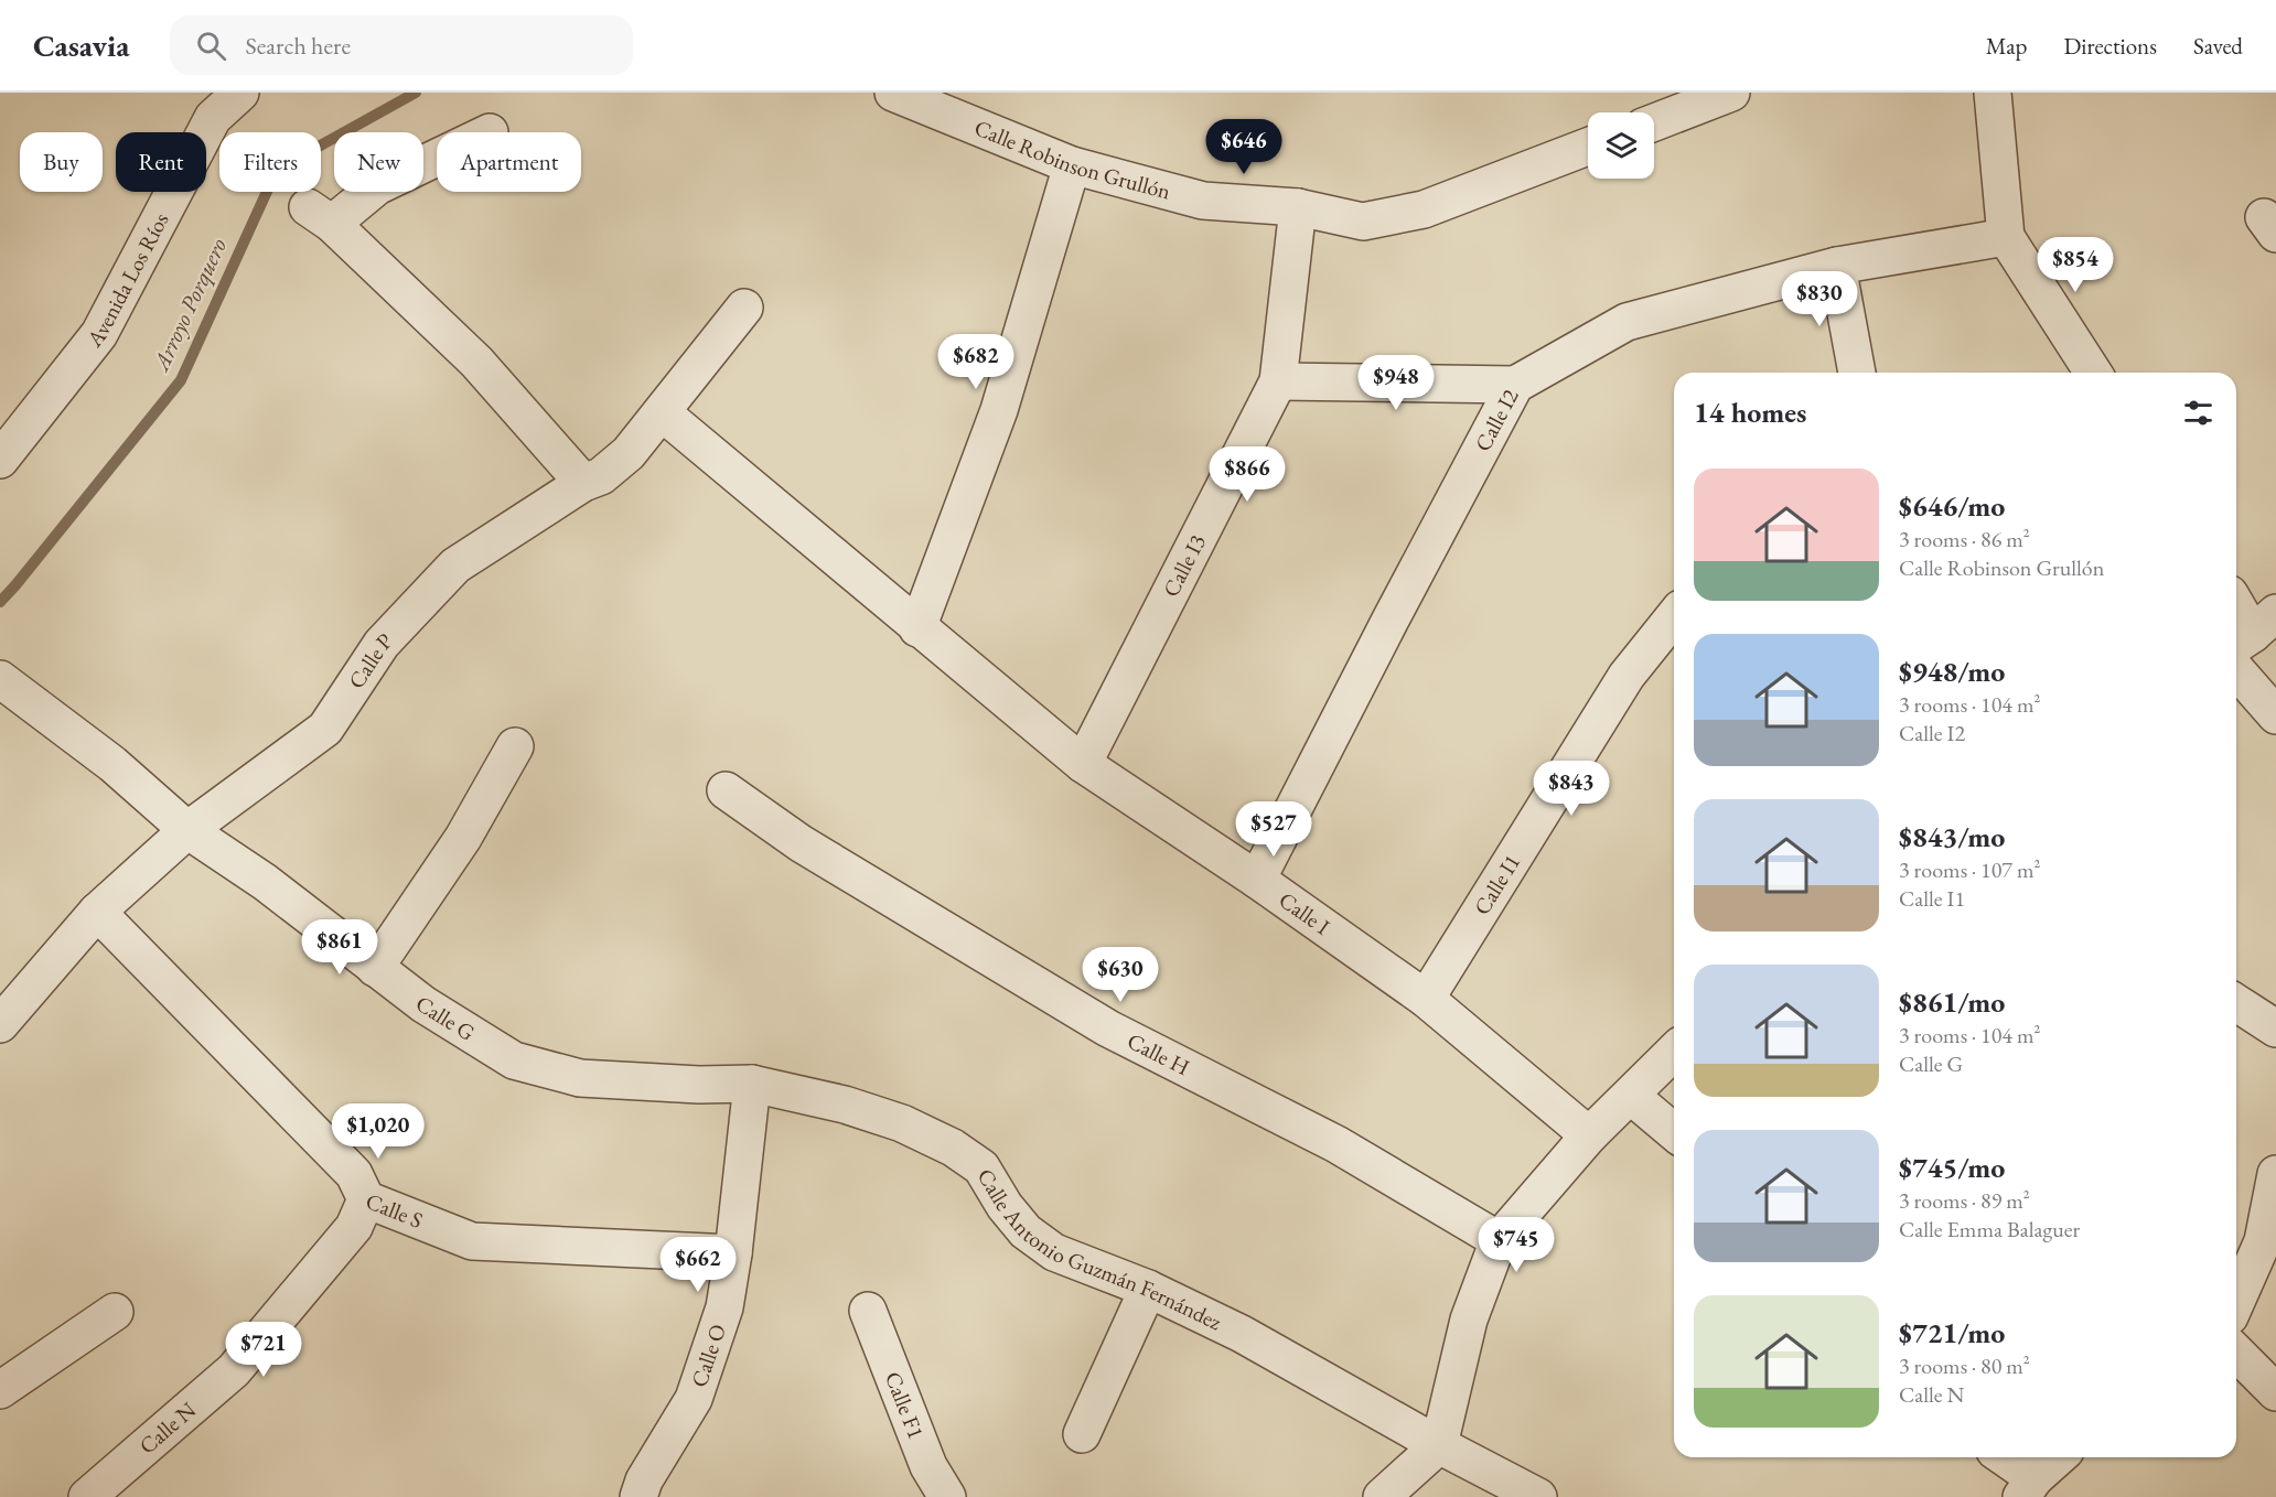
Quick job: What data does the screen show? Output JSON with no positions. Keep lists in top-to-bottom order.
{
  "streets": {
    "street": [
      "Calle Robinson Grullón",
      "Avenida Los Ríos",
      "Calle I2",
      "Calle I3",
      "Calle P",
      "Calle I1",
      "Calle I",
      "Calle G",
      "Calle H",
      "Calle S",
      "Calle Antonio Guzmán Fernández",
      "Calle O",
      "Calle F1",
      "Calle N"
    ]
  },
  "crossings": [
    ["Calle Robinson Grullón", "Calle I3"],
    ["Calle I2", "Calle I"],
    ["Calle I3", "Calle I"],
    ["Calle P", "Calle I"],
    ["Calle P", "Calle G"],
    ["Calle P", "Calle S"],
    ["Calle I1", "Calle I"],
    ["Calle G", "Calle Antonio Guzmán Fernández"],
    ["Calle G", "Calle O"],
    ["Calle S", "Calle O"],
    ["Calle S", "Calle N"],
    ["Calle Antonio Guzmán Fernández", "Calle O"]
  ],
  "water": ["Arroyo Porquero"],
  "page": {
    "header": "Casavia",
    "search": "Search here",
    "nav": ["Map", "Directions", "Saved"],
    "price": [
      "$646",
      "$854",
      "$830",
      "$682",
      "$948",
      "$866",
      "$843",
      "$527",
      "$861",
      "$630",
      "$1,020",
      "$745",
      "$662",
      "$721"
    ],
    "chip": [
      "Buy",
      "Rent",
      "Filters",
      "New",
      "Apartment"
    ],
    "heading": "14 homes",
    "list": [
      {
        "name": "$646/mo",
        "note": "3 rooms · 86 m² · Calle Robinson Grullón"
      },
      {
        "name": "$948/mo",
        "note": "3 rooms · 104 m² · Calle I2"
      },
      {
        "name": "$843/mo",
        "note": "3 rooms · 107 m² · Calle I1"
      },
      {
        "name": "$861/mo",
        "note": "3 rooms · 104 m² · Calle G"
      },
      {
        "name": "$745/mo",
        "note": "3 rooms · 89 m² · Calle Emma Balaguer"
      },
      {
        "name": "$721/mo",
        "note": "3 rooms · 80 m² · Calle N"
      }
    ]
  }
}
